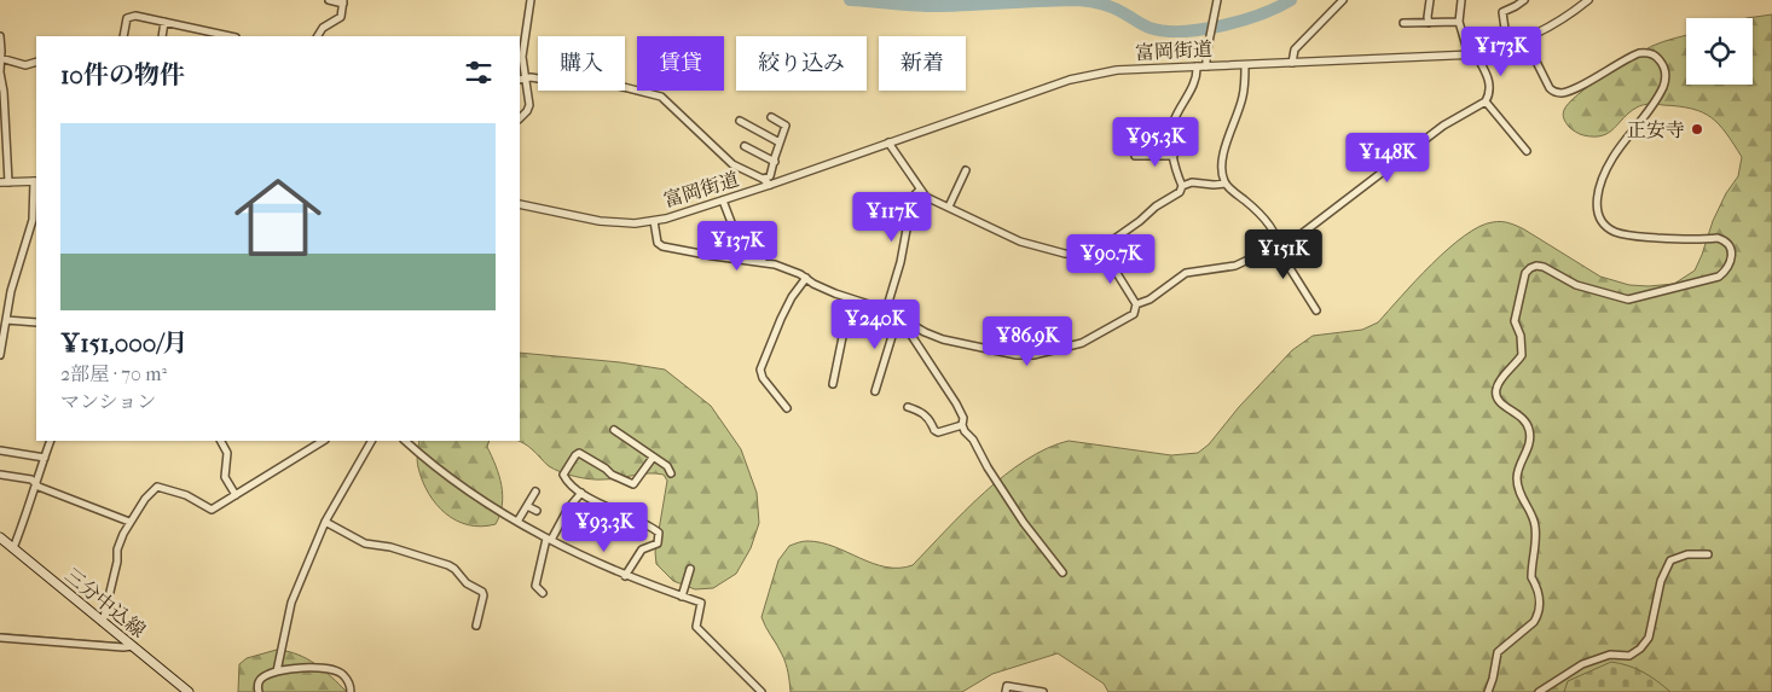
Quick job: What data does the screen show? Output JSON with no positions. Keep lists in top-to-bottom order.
{
  "streets": {
    "main road": ["三分中込線"],
    "street": ["富岡街道"]
  },
  "places": ["正安寺"],
  "page": {
    "price": [
      "¥173K",
      "¥95.3K",
      "¥148K",
      "¥117K",
      "¥137K",
      "¥151K",
      "¥90.7K",
      "¥240K",
      "¥86.9K",
      "¥93.3K"
    ],
    "chip": [
      "購入",
      "賃貸",
      "絞り込み",
      "新着"
    ],
    "heading": "10件の物件",
    "list": [
      {
        "name": "¥151,000/月",
        "note": "2部屋 · 70 m² · マンション"
      }
    ]
  }
}
